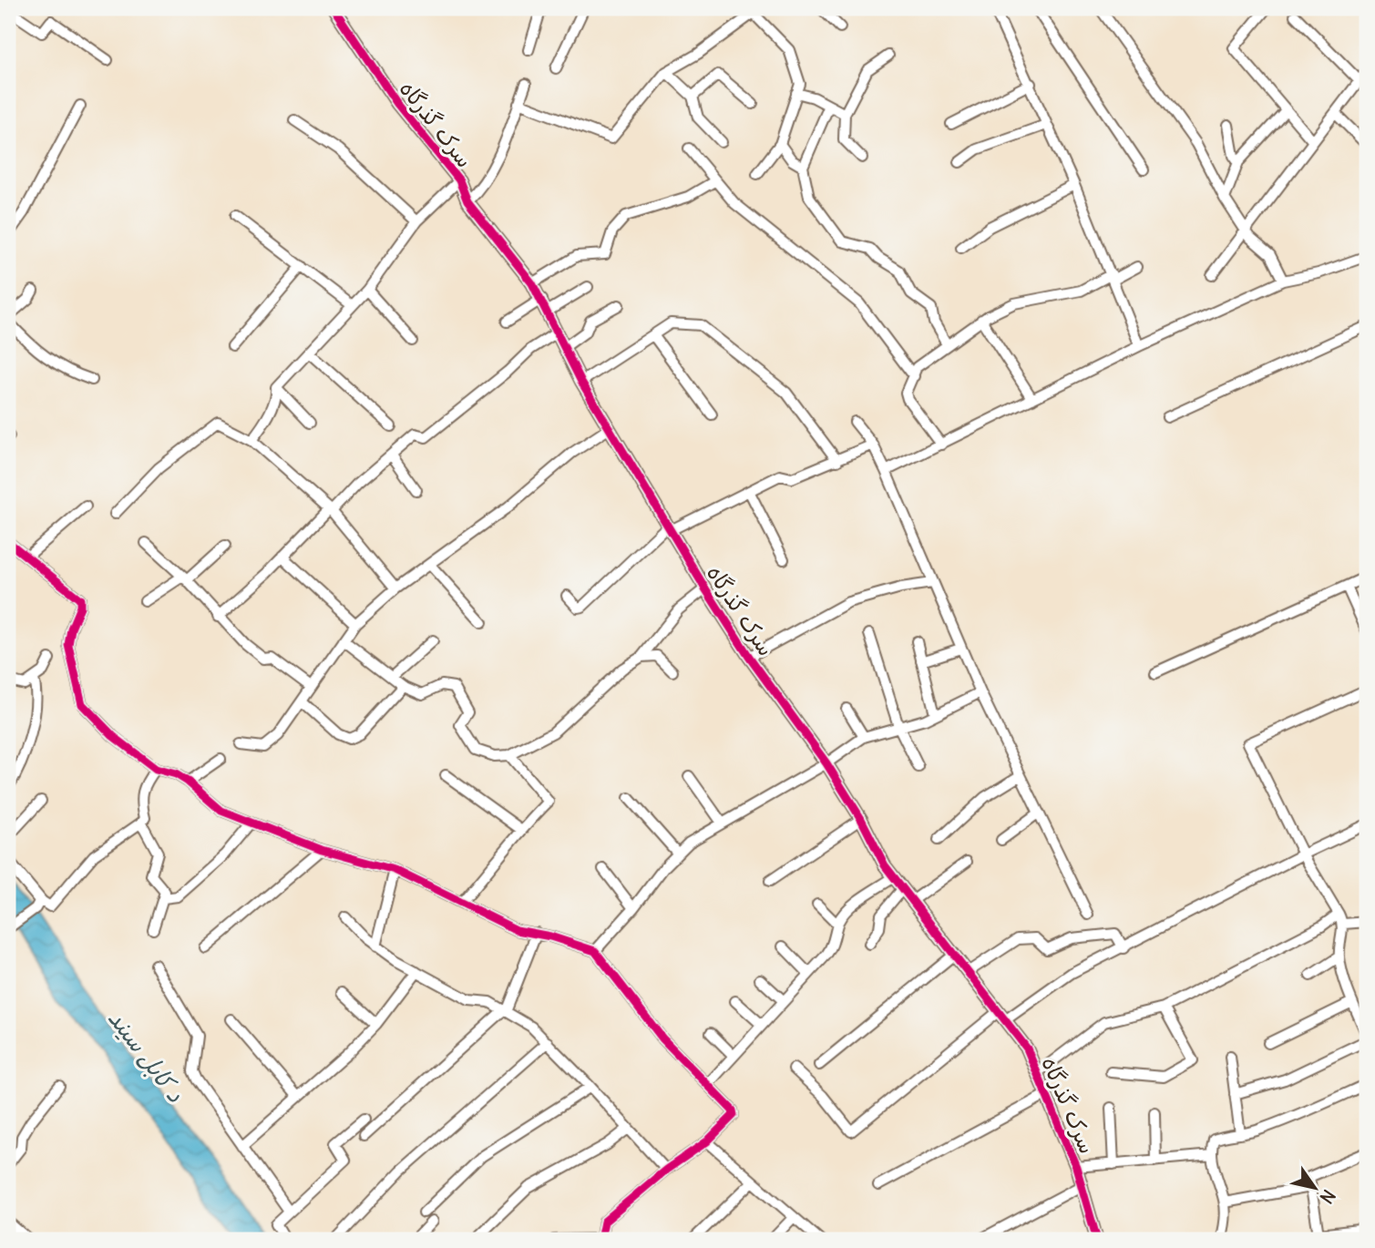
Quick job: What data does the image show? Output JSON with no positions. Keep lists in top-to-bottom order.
{
  "streets": {
    "street": ["سرک گذرگاه"]
  },
  "water": ["د کابل سيند"],
  "north": "bottom right"
}
